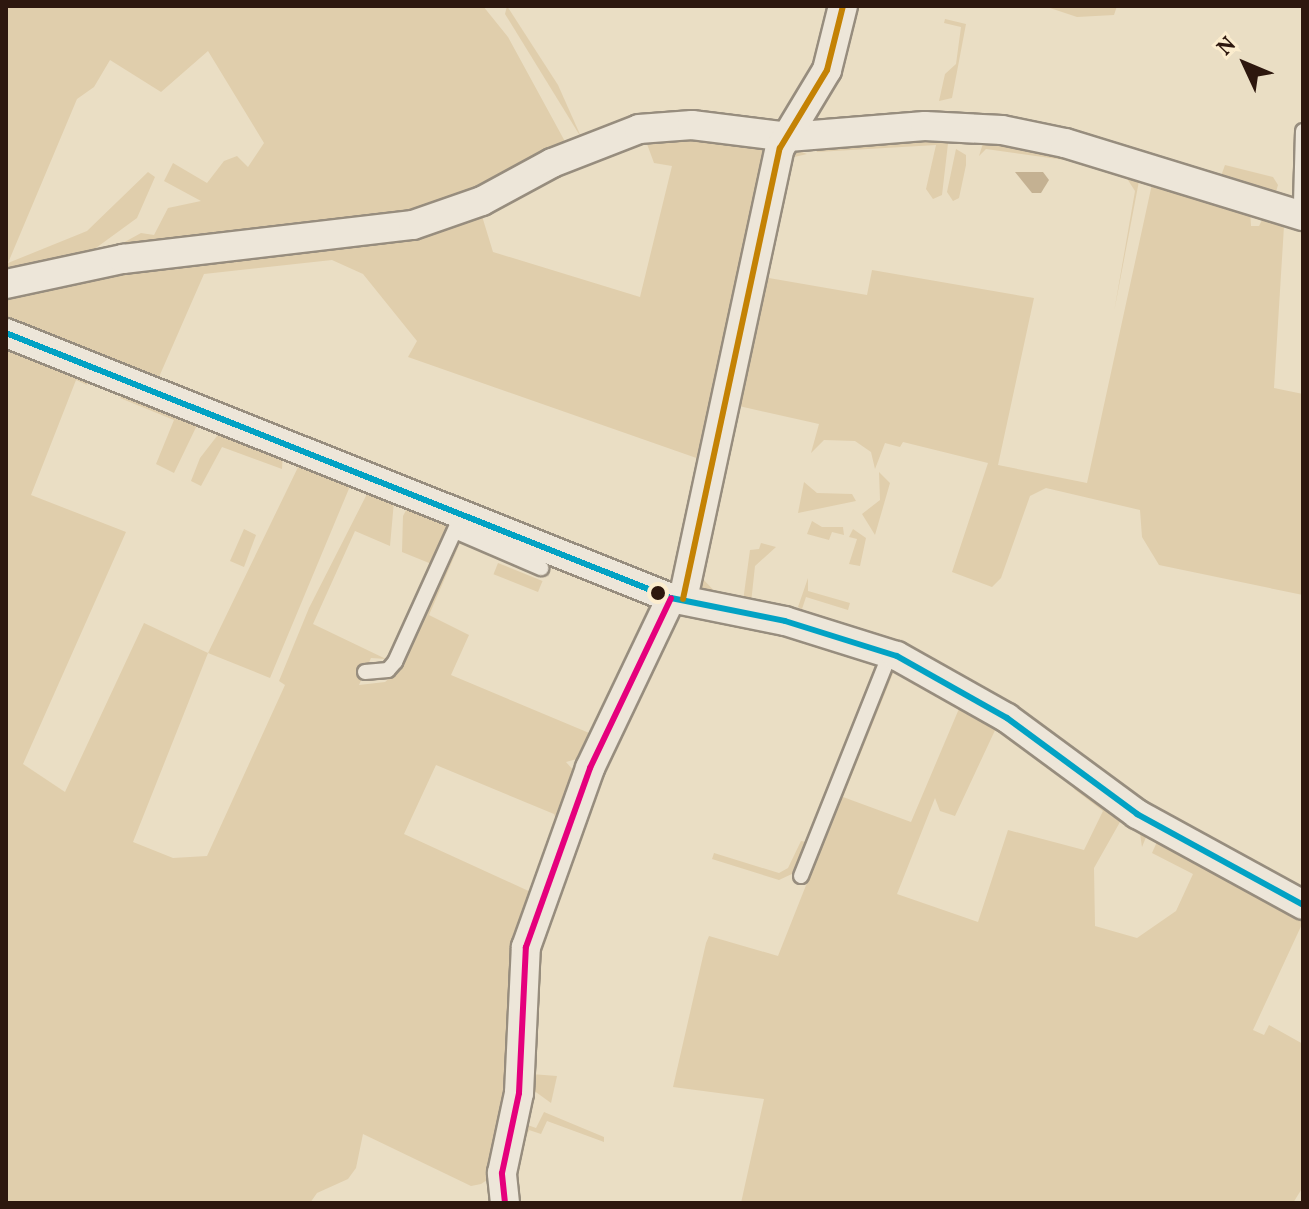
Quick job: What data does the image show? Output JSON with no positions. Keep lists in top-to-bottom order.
{
  "north": "top left"
}
